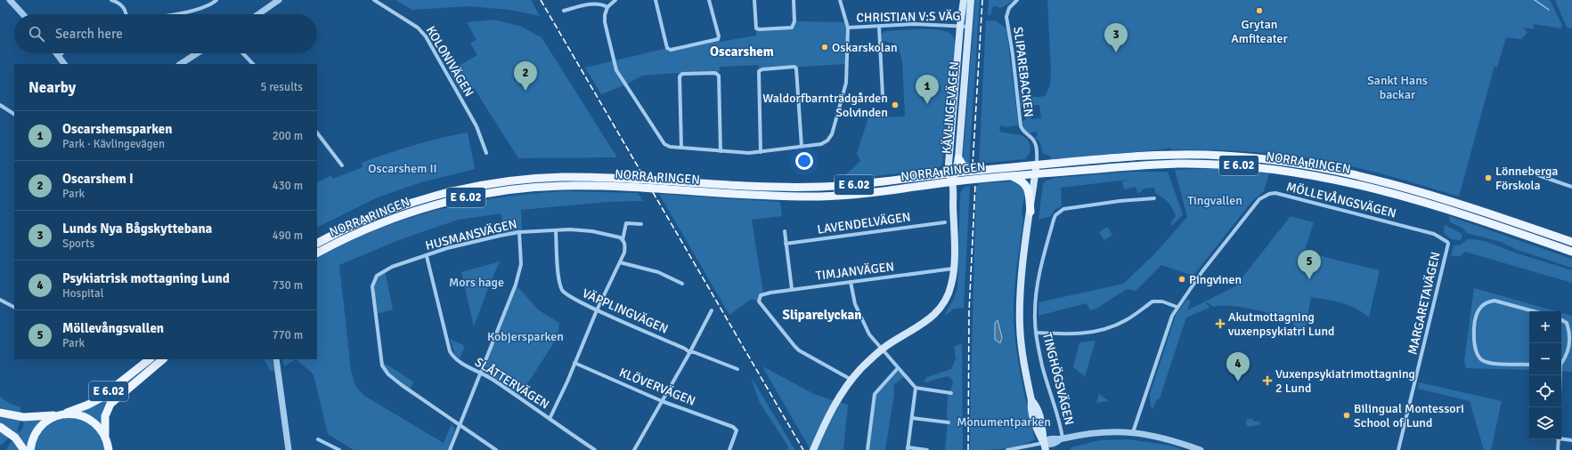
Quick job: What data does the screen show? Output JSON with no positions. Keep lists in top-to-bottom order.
{
  "streets": {
    "main road": ["KÄVLINGEVÄGEN", "NORRA RINGEN", "E 6.02"],
    "street": [
      "CHRISTIAN V:S VÄG",
      "KOLONIVÄGEN",
      "SLIPAREBACKEN",
      "MÖLLEVÅNGSVÄGEN",
      "LAVENDELVÄGEN",
      "HUSMANSVÄGEN",
      "TIMJANVÄGEN",
      "MARGARETAVÄGEN",
      "VÄPPLINGVÄGEN",
      "TINGHÖGSVÄGEN",
      "SLÅTTERVÄGEN",
      "KLÖVERVÄGEN"
    ]
  },
  "crossings": [
    ["CHRISTIAN V:S VÄG", "KÄVLINGEVÄGEN"],
    ["SLIPAREBACKEN", "NORRA RINGEN"],
    ["KÄVLINGEVÄGEN", "NORRA RINGEN"],
    ["MÖLLEVÅNGSVÄGEN", "MARGARETAVÄGEN"],
    ["HUSMANSVÄGEN", "VÄPPLINGVÄGEN"],
    ["HUSMANSVÄGEN", "SLÅTTERVÄGEN"]
  ],
  "districts": ["Oscarshem", "Sliparelyckan"],
  "parks": [
    "Sankt Hans backar",
    "Oscarshem II",
    "Tingvallen",
    "Mors hage",
    "Kobjersparken",
    "Monumentparken"
  ],
  "places": {
    "other": [
      "Grytan Amfiteater",
      "Oskarskolan",
      "Waldorfbarnträdgården Solvinden",
      "Lönneberga Förskola",
      "Pingvinen",
      "Bilingual Montessori School of Lund"
    ],
    "health": ["Akutmottagning vuxenpsykiatri Lund", "Vuxenpsykiatrimottagning 2 Lund"]
  },
  "page": {
    "search": "Search here",
    "pins": [
      "3",
      "2",
      "1",
      "5",
      "4"
    ],
    "heading": ["Nearby", "5 results"],
    "list": [
      {
        "mark": "1",
        "name": "Oscarshemsparken",
        "note": "Park · Kävlingevägen",
        "value": "200 m"
      },
      {
        "mark": "2",
        "name": "Oscarshem I",
        "note": "Park",
        "value": "430 m"
      },
      {
        "mark": "3",
        "name": "Lunds Nya Bågskyttebana",
        "note": "Sports",
        "value": "490 m"
      },
      {
        "mark": "4",
        "name": "Psykiatrisk mottagning Lund",
        "note": "Hospital",
        "value": "730 m"
      },
      {
        "mark": "5",
        "name": "Möllevångsvallen",
        "note": "Park",
        "value": "770 m"
      }
    ],
    "map_buttons": ["+", "−"]
  }
}
